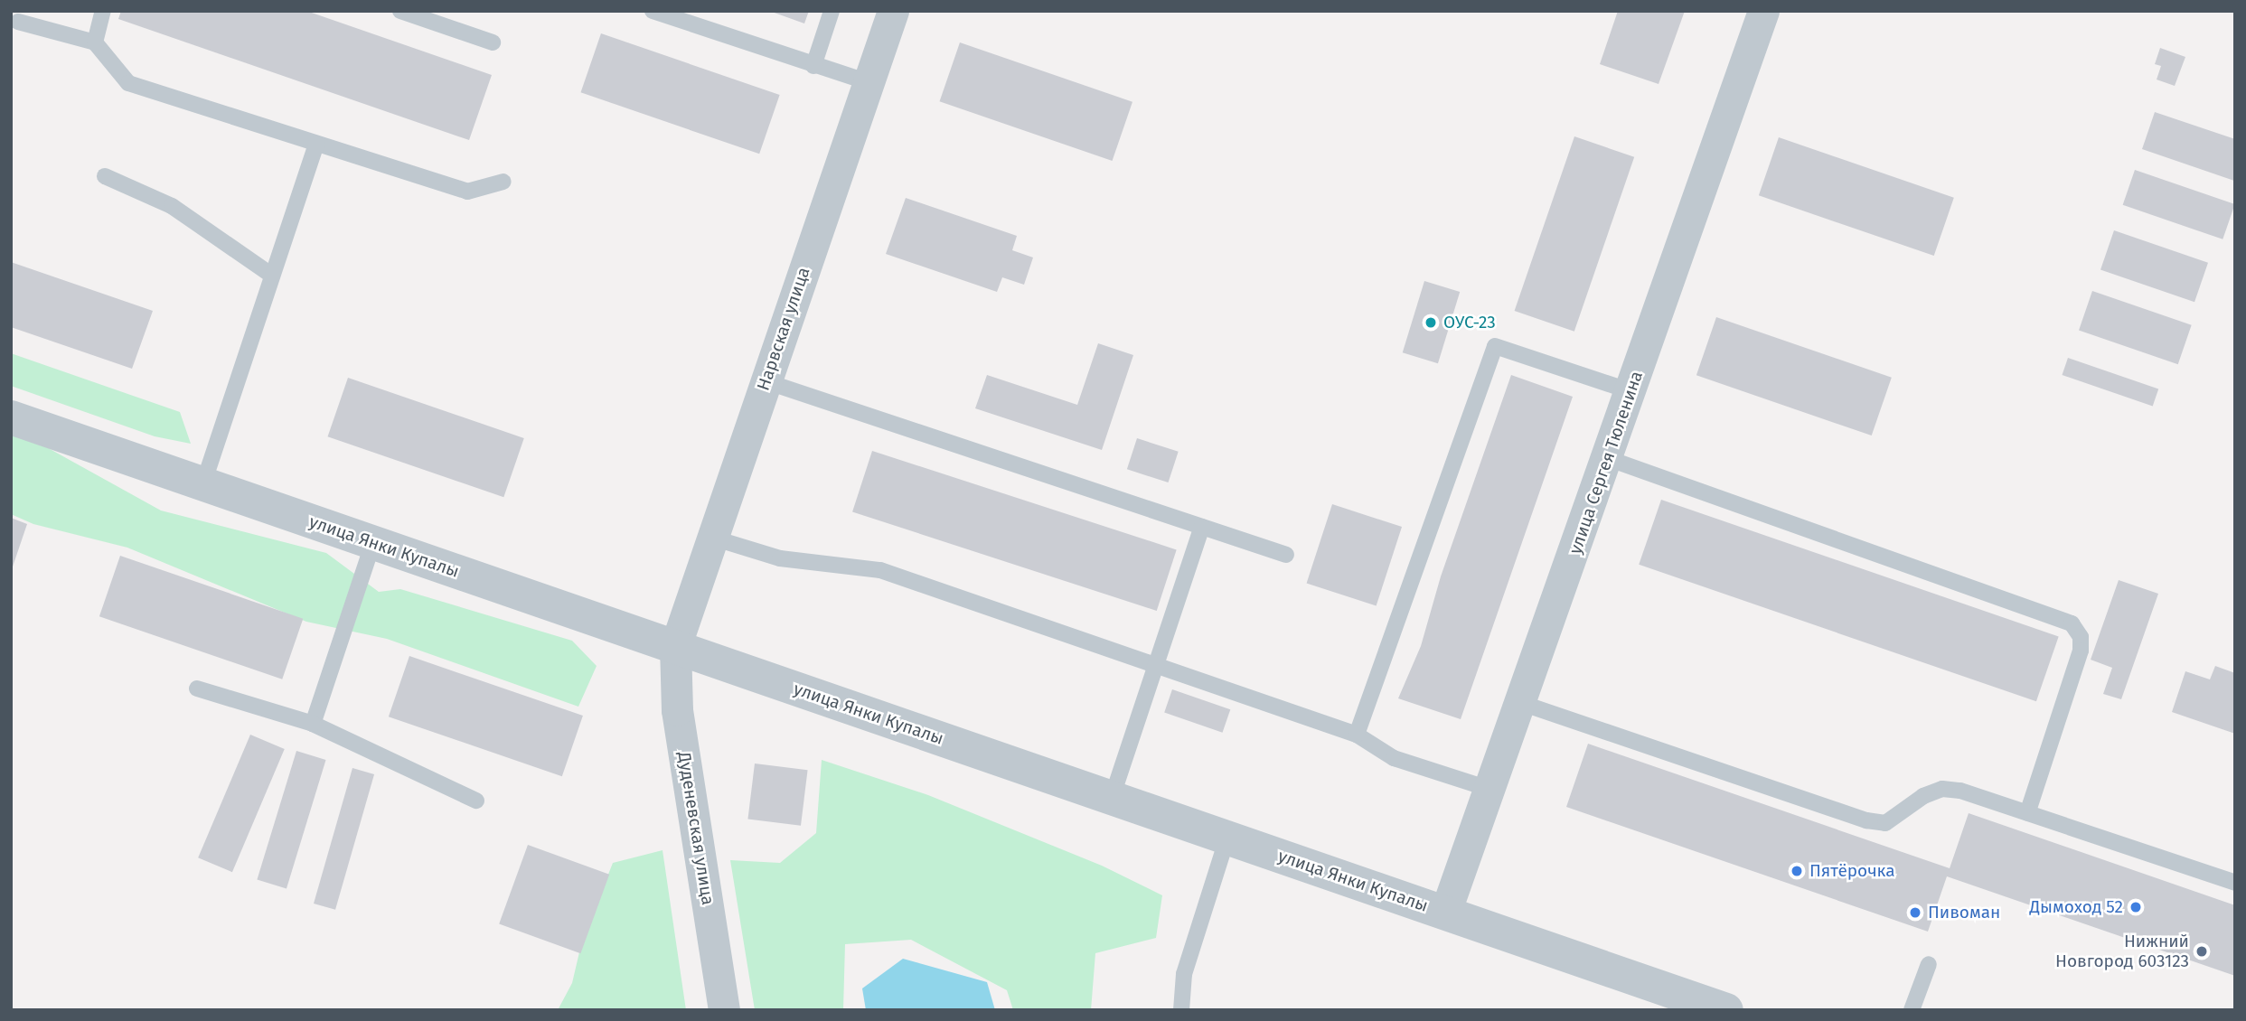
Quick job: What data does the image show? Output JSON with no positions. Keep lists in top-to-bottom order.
{
  "streets": {
    "street": [
      "Нарвская улица",
      "улица Сергея Тюленина",
      "улица Янки Купалы",
      "Дуденевская улица"
    ]
  },
  "crossings": [
    ["Нарвская улица", "улица Янки Купалы"],
    ["Нарвская улица", "Дуденевская улица"],
    ["улица Сергея Тюленина", "улица Янки Купалы"],
    ["улица Янки Купалы", "Дуденевская улица"]
  ],
  "places": [
    "ОУС-23",
    "Пятёрочка",
    "Дымоход 52",
    "Пивоман",
    "Нижний Новгород 603123"
  ]
}
